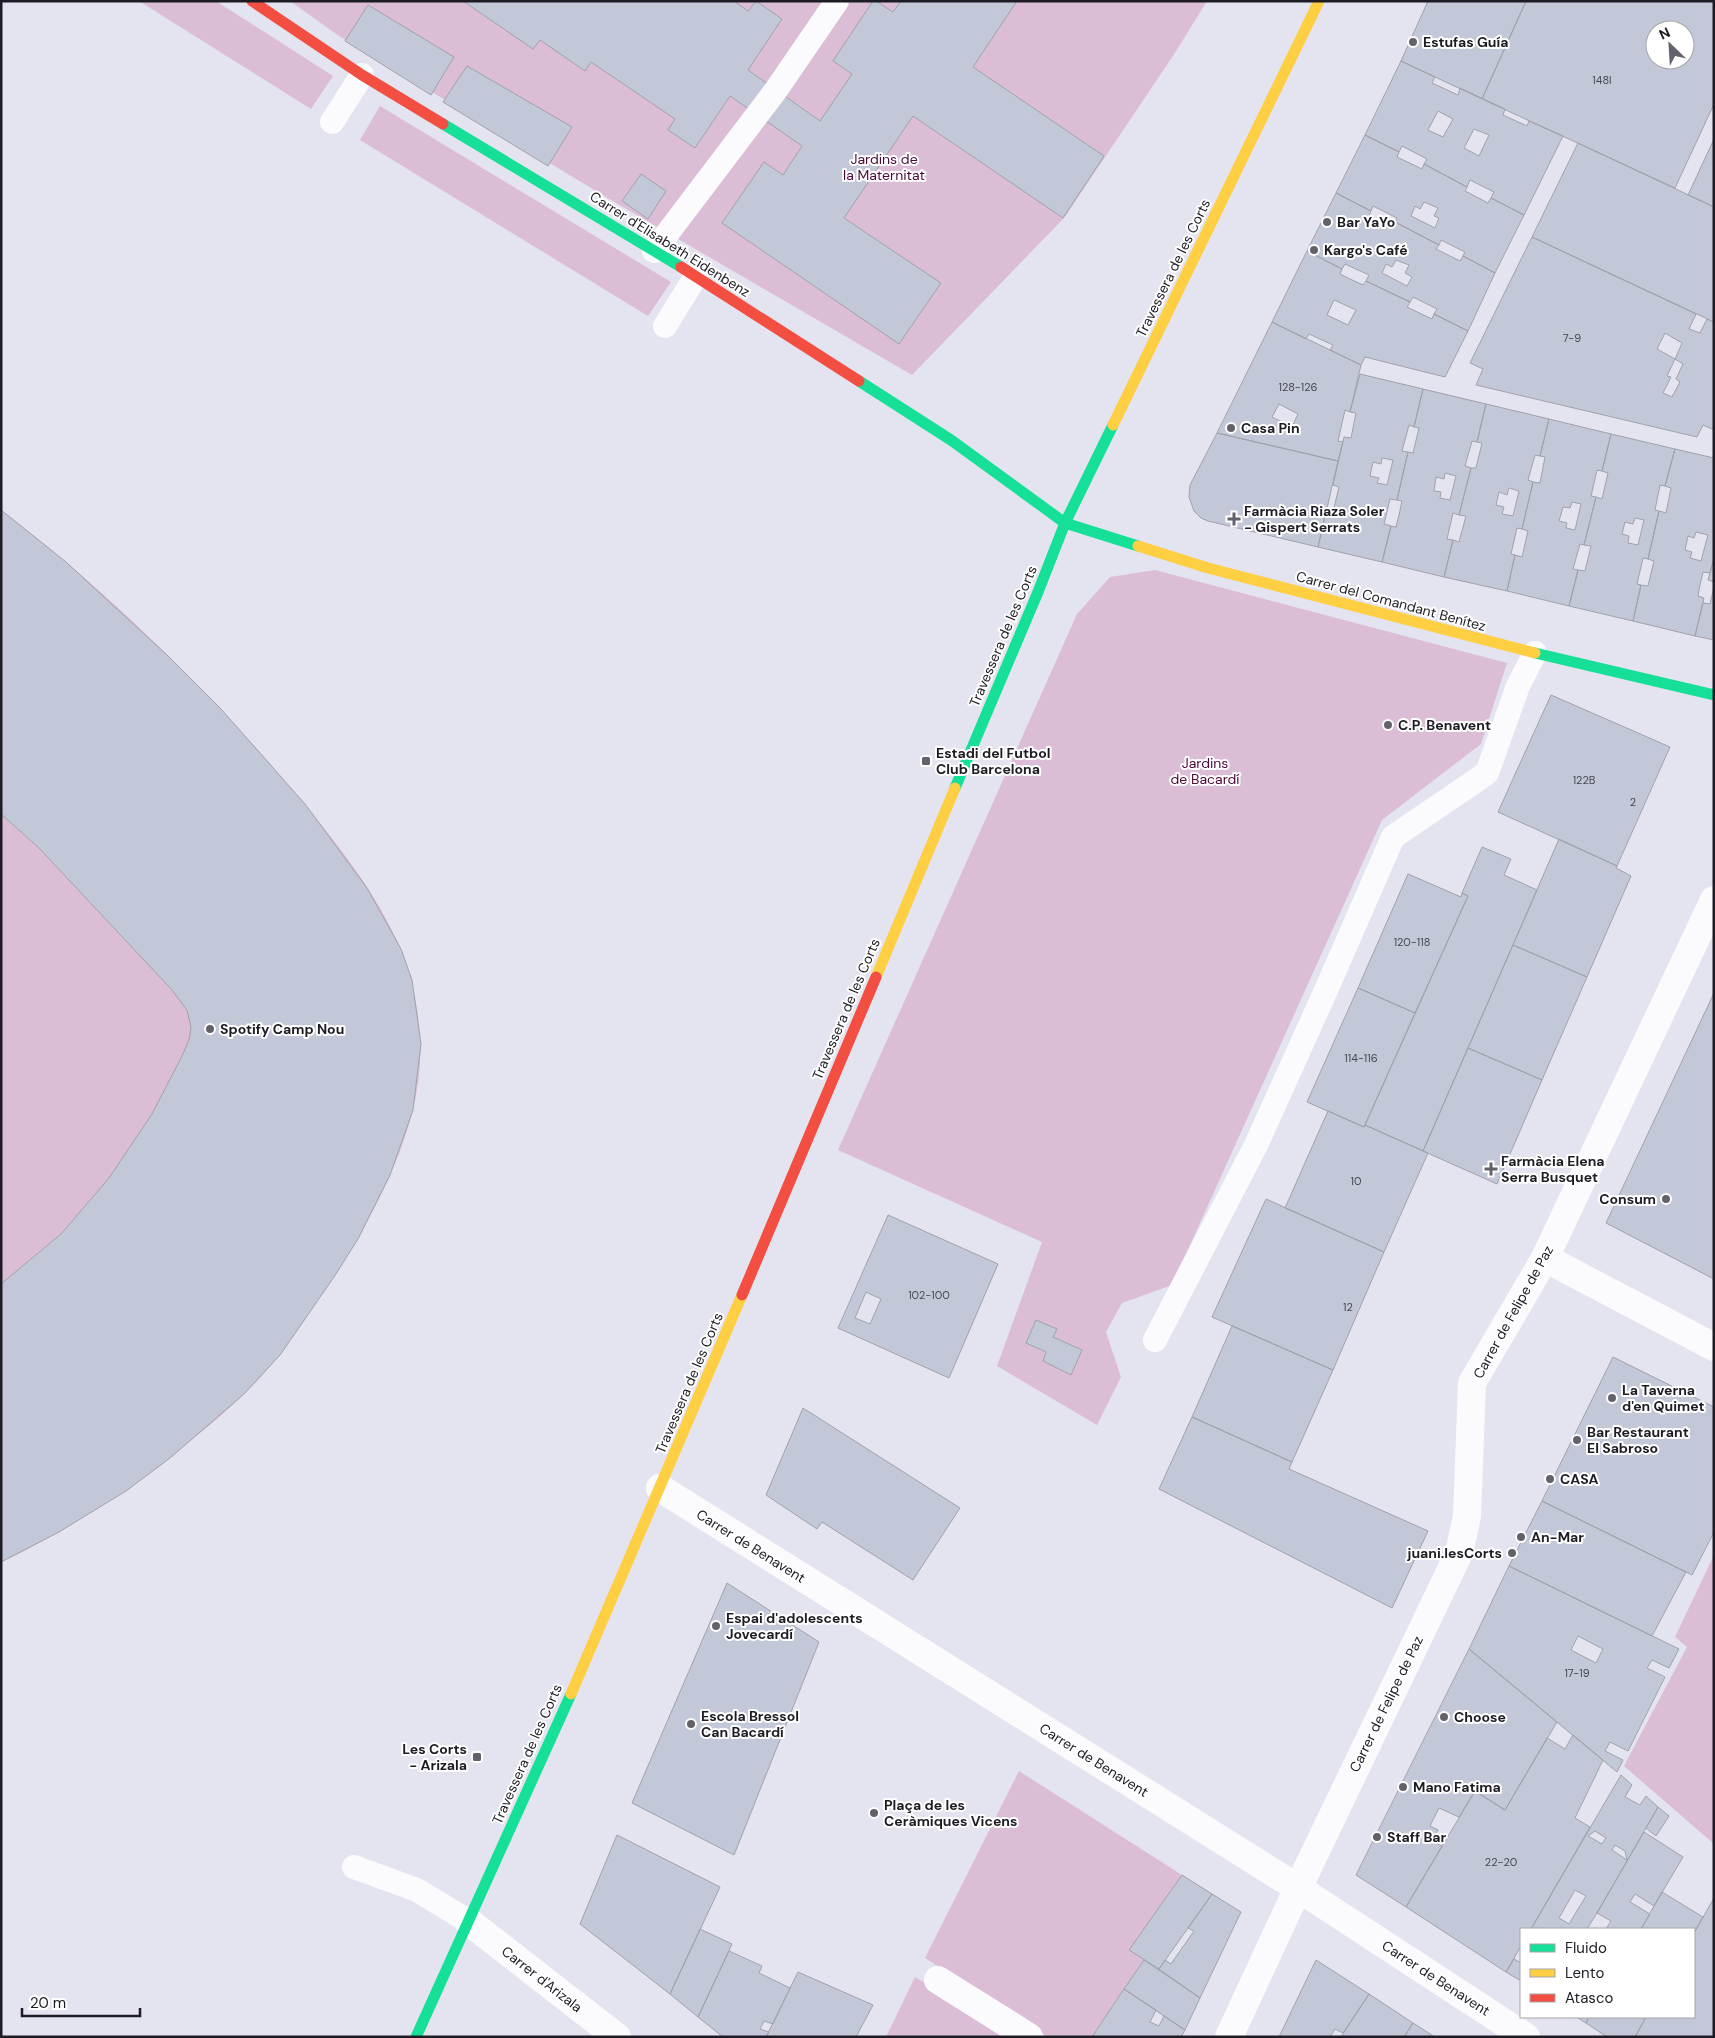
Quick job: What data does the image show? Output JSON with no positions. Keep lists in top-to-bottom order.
{
  "streets": {
    "main road": ["Carrer d'Elisabeth Eidenbenz", "Travessera de les Corts", "Carrer del Comandant Benítez"],
    "street": ["Carrer de Felipe de Paz", "Carrer de Benavent", "Carrer d'Arizala"]
  },
  "crossings": [
    ["Carrer d'Elisabeth Eidenbenz", "Travessera de les Corts"],
    ["Carrer d'Elisabeth Eidenbenz", "Carrer del Comandant Benítez"],
    ["Travessera de les Corts", "Carrer del Comandant Benítez"],
    ["Travessera de les Corts", "Carrer de Benavent"],
    ["Travessera de les Corts", "Carrer d'Arizala"],
    ["Carrer de Felipe de Paz", "Carrer de Benavent"]
  ],
  "parks": ["Jardins de la Maternitat", "Jardins de Bacardí"],
  "places": {
    "other": [
      "Estufas Guía",
      "Bar YaYo",
      "Kargo's Café",
      "Casa Pin",
      "C.P. Benavent",
      "Spotify Camp Nou",
      "Consum",
      "La Taverna d'en Quimet",
      "Bar Restaurant El Sabroso",
      "CASA",
      "An-Mar",
      "juani.lesCorts",
      "Espai d'adolescents Jovecardí",
      "Choose",
      "Escola Bressol Can Bacardí",
      "Mano Fatima",
      "Plaça de les Ceràmiques Vicens",
      "Staff Bar"
    ],
    "health": ["Farmàcia Riaza Soler - Gispert Serrats", "Farmàcia Elena Serra Busquet"],
    "transit": ["Estadi del Futbol Club Barcelona", "Les Corts - Arizala"]
  },
  "house_numbers": [
    "148I",
    "7-9",
    "128-126",
    "122B",
    "2",
    "120-118",
    "114-116",
    "10",
    "102-100",
    "12",
    "17-19",
    "22-20"
  ],
  "legend": ["Fluido", "Lento", "Atasco"],
  "scale_bar": "20 m",
  "north": "top left"
}
